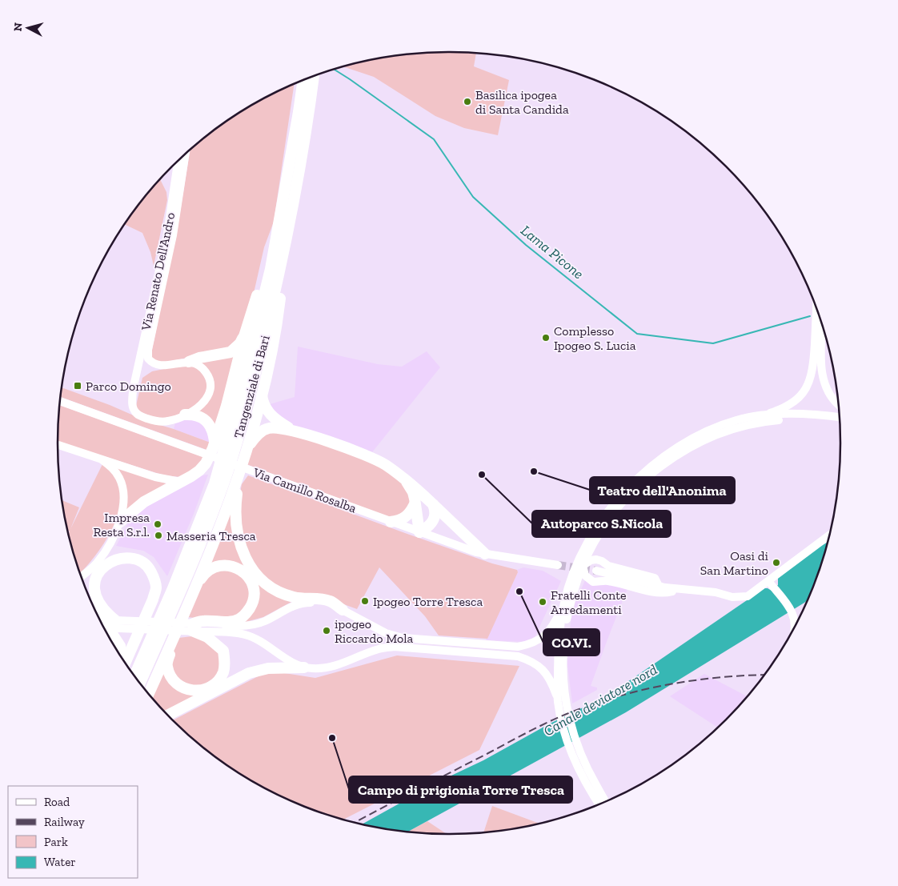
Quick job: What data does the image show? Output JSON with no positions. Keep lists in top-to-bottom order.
{
  "streets": {
    "highway": ["Tangenziale di Bari"],
    "main road": ["Via Renato Dell'Andro", "Via Camillo Rosalba"]
  },
  "water": ["Lama Picone", "Canale deviatore nord"],
  "places": {
    "other": [
      "Basilica ipogea di Santa Candida",
      "Complesso Ipogeo S. Lucia",
      "Teatro dell'Anonima",
      "Autoparco S.Nicola",
      "Impresa Resta S.r.l.",
      "Masseria Tresca",
      "Oasi di San Martino",
      "CO.VI.",
      "Ipogeo Torre Tresca",
      "Fratelli Conte Arredamenti",
      "ipogeo Riccardo Mola",
      "Campo di prigionia Torre Tresca"
    ],
    "transit": ["Parco Domingo"]
  },
  "legend": [
    "Road",
    "Railway",
    "Park",
    "Water"
  ],
  "north": "left"
}
